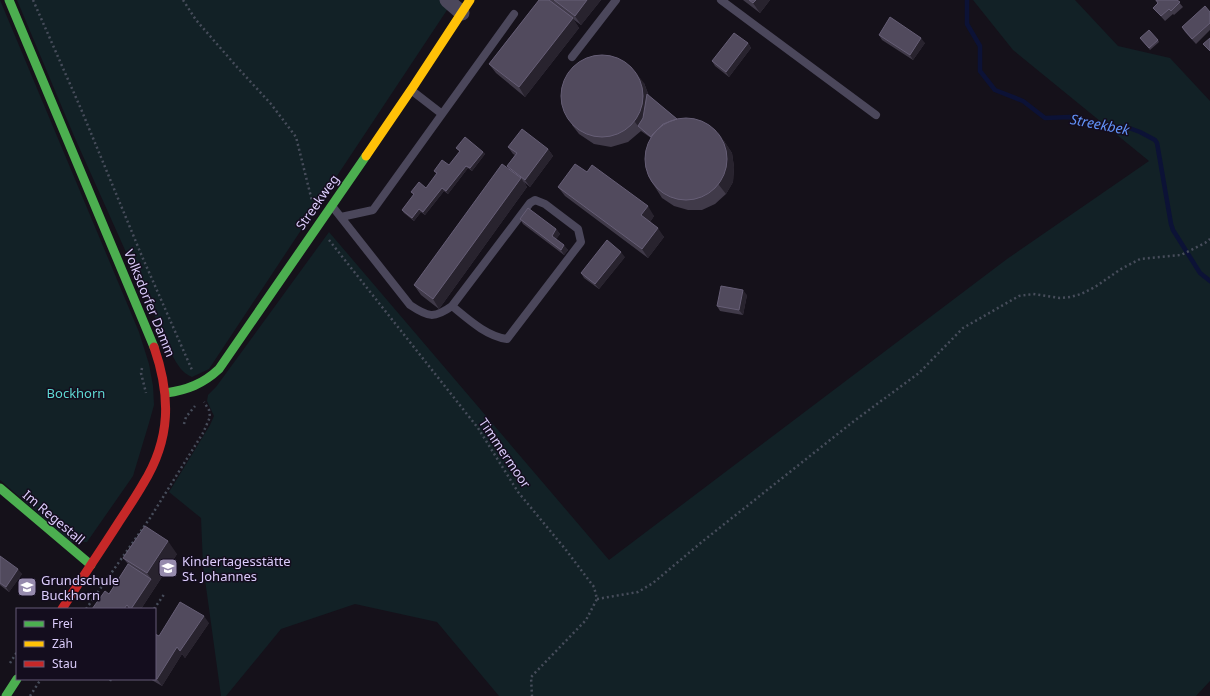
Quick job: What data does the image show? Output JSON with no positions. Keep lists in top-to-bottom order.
{
  "streets": {
    "main road": ["Streekweg", "Volksdorfer Damm", "Im Regestall"],
    "path": ["Timmermoor"]
  },
  "crossings": [
    ["Streekweg", "Volksdorfer Damm"],
    ["Streekweg", "Timmermoor"],
    ["Volksdorfer Damm", "Im Regestall"]
  ],
  "water": ["Streekbek"],
  "parks": ["Bockhorn"],
  "places": {
    "school or university": ["Kindertagesstätte St. Johannes", "Grundschule Buckhorn"]
  },
  "legend": ["Frei", "Zäh", "Stau"]
}
